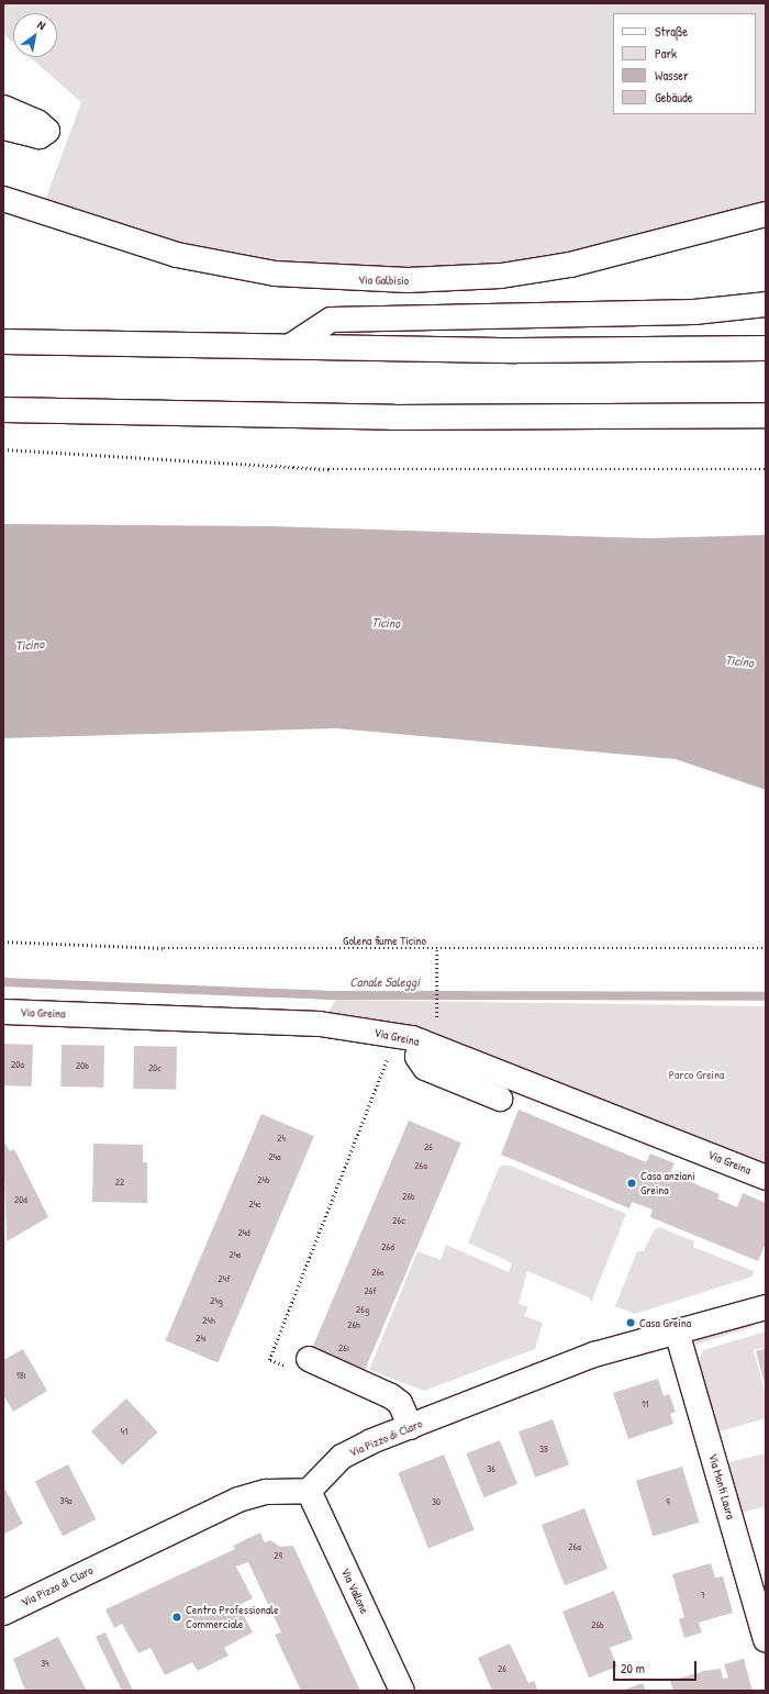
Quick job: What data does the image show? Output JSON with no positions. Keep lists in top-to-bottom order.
{
  "streets": {
    "main road": [
      "Via Galbisio",
      "Via Greina",
      "Via Pizzo di Claro",
      "Via Monti Laura",
      "Via Vallone"
    ],
    "path": ["Golena fiume Ticino"]
  },
  "crossings": [
    ["Via Pizzo di Claro", "Via Monti Laura"],
    ["Via Pizzo di Claro", "Via Vallone"]
  ],
  "water": ["Ticino", "Canale Saleggi"],
  "parks": ["Parco Greina"],
  "places": ["Casa anziani Greina", "Casa Greina", "Centro Professionale Commerciale"],
  "house_numbers": [
    "20a",
    "20b",
    "20c",
    "24",
    "26",
    "24a",
    "26a",
    "24b",
    "22",
    "26b",
    "20d",
    "24c",
    "26c",
    "24d",
    "26d",
    "24e",
    "26e",
    "24f",
    "26f",
    "24g",
    "26g",
    "24h",
    "26h",
    "24i",
    "26i",
    "18i",
    "11",
    "41",
    "38",
    "36",
    "39a",
    "30",
    "9",
    "26a",
    "29",
    "7",
    "26b",
    "34",
    "26"
  ],
  "legend": [
    "Straße",
    "Park",
    "Wasser",
    "Gebäude"
  ],
  "scale_bar": "20 m",
  "north": "top right"
}
